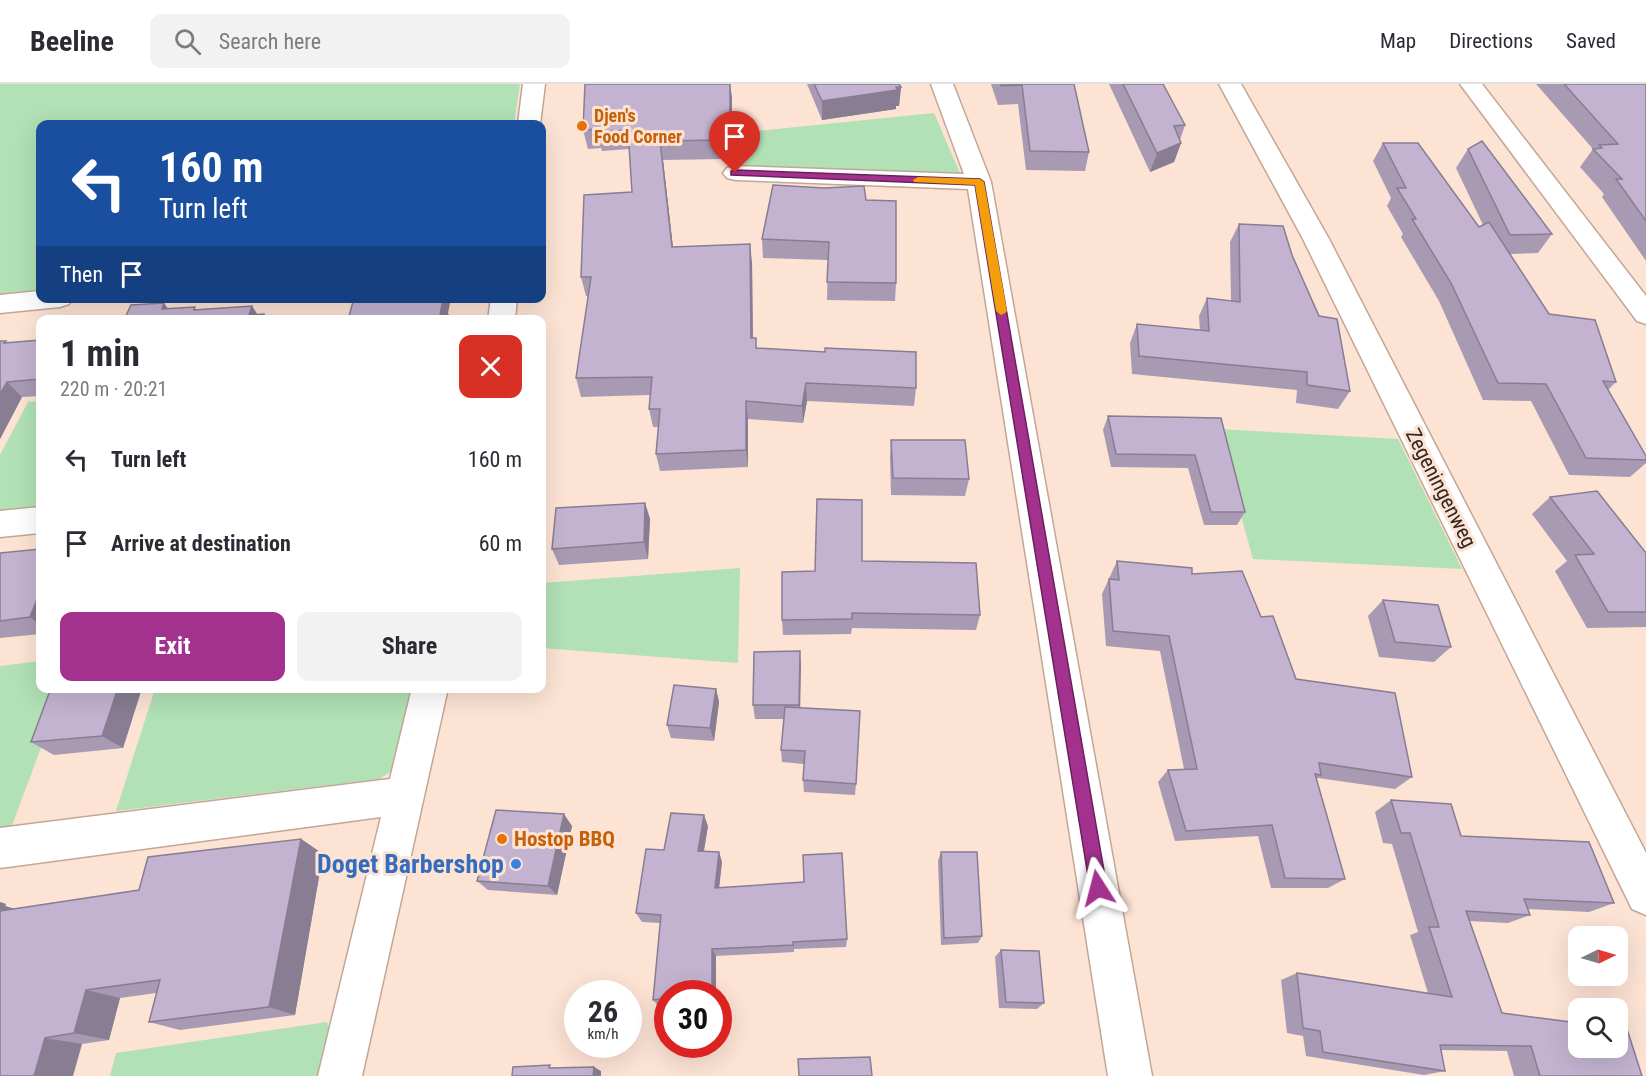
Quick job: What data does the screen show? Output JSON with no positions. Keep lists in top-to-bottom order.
{
  "streets": {
    "street": ["Zegeningenweg"]
  },
  "places": ["Djen's Food Corner", "Hostop BBQ", "Doget Barbershop"],
  "north": "right",
  "page": {
    "header": "Beeline",
    "search": "Search here",
    "nav": ["Map", "Directions", "Saved"],
    "turn": ["160 m", "Turn left"],
    "then": "Then",
    "heading": ["1 min", "220 m · 20:21"],
    "list": [
      {
        "name": "Turn left",
        "value": "160 m"
      },
      {
        "name": "Arrive at destination",
        "value": "60 m"
      }
    ],
    "buttons": ["Exit", "Share"],
    "speed": "26 km/h",
    "limit": "30"
  }
}
